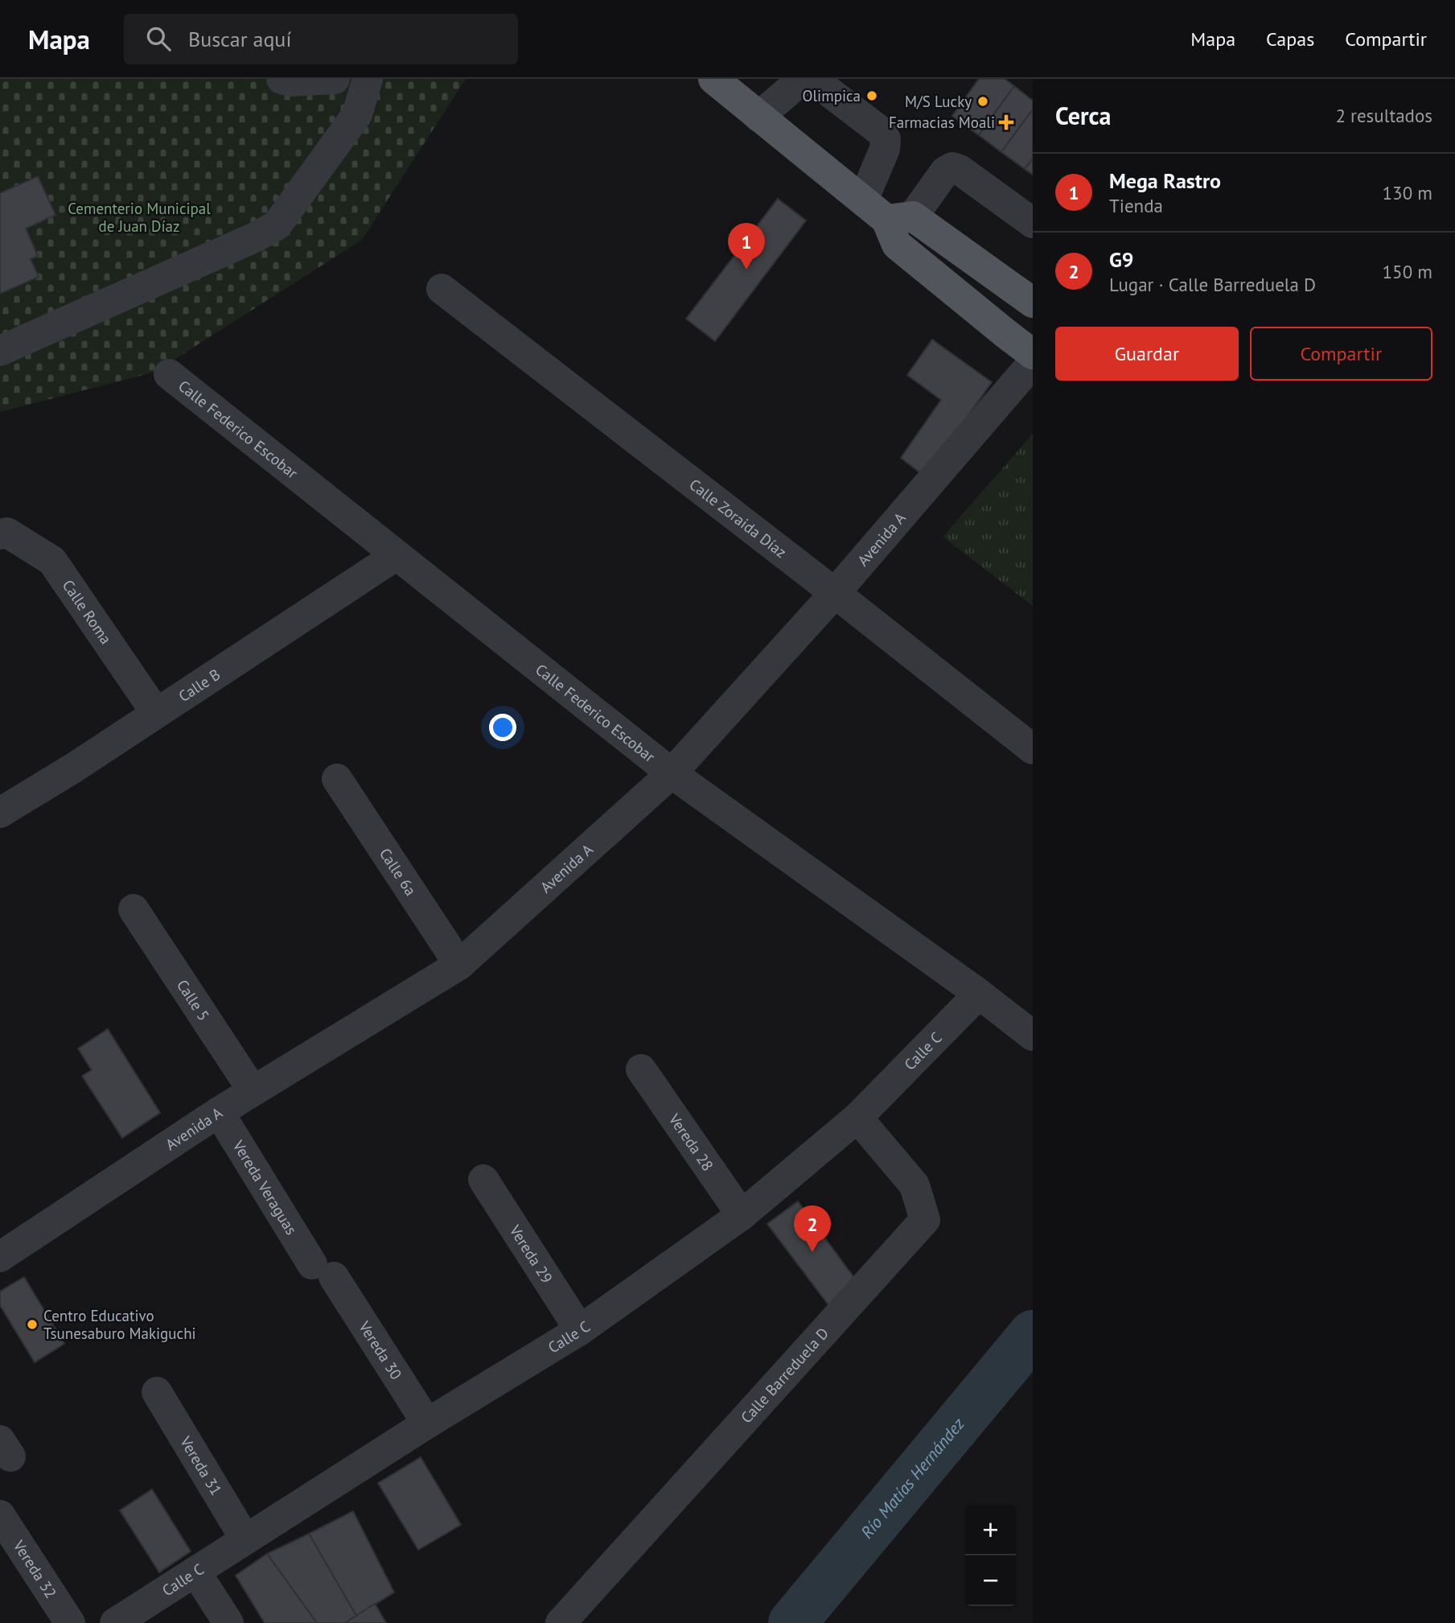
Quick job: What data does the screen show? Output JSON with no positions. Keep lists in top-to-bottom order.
{
  "streets": {
    "street": [
      "Calle Federico Escobar",
      "Calle Zoraida Díaz",
      "Avenida A",
      "Calle Roma",
      "Calle B",
      "Calle 6a",
      "Calle 5",
      "Calle C",
      "Vereda 28",
      "Vereda Veraguas",
      "Vereda 29",
      "Vereda 30",
      "Calle Barreduela D",
      "Vereda 31",
      "Vereda 32"
    ]
  },
  "crossings": [
    ["Calle Federico Escobar", "Avenida A"],
    ["Calle Federico Escobar", "Calle B"],
    ["Calle Federico Escobar", "Calle C"],
    ["Calle Zoraida Díaz", "Avenida A"],
    ["Avenida A", "Calle 6a"],
    ["Avenida A", "Calle 5"],
    ["Avenida A", "Vereda Veraguas"],
    ["Calle Roma", "Calle B"],
    ["Calle C", "Vereda 28"],
    ["Calle C", "Vereda 29"],
    ["Calle C", "Vereda 30"],
    ["Calle C", "Calle Barreduela D"],
    ["Calle C", "Vereda 31"],
    ["Vereda Veraguas", "Vereda 30"]
  ],
  "water": ["Río Matías Hernández"],
  "parks": ["Cementerio Municipal de Juan Díaz"],
  "places": {
    "other": ["Olimpica", "M/S Lucky", "Centro Educativo Tsunesaburo Makiguchi"],
    "health": ["Farmacias Moali"]
  },
  "page": {
    "header": "Mapa",
    "search": "Buscar aquí",
    "nav": ["Mapa", "Capas", "Compartir"],
    "heading": ["Cerca", "2 resultados"],
    "list": [
      {
        "mark": "1",
        "name": "Mega Rastro",
        "note": "Tienda",
        "value": "130 m"
      },
      {
        "mark": "2",
        "name": "G9",
        "note": "Lugar · Calle Barreduela D",
        "value": "150 m"
      }
    ],
    "pins": ["1", "2"],
    "buttons": ["Guardar", "Compartir"],
    "map_buttons": ["+", "−"]
  }
}
